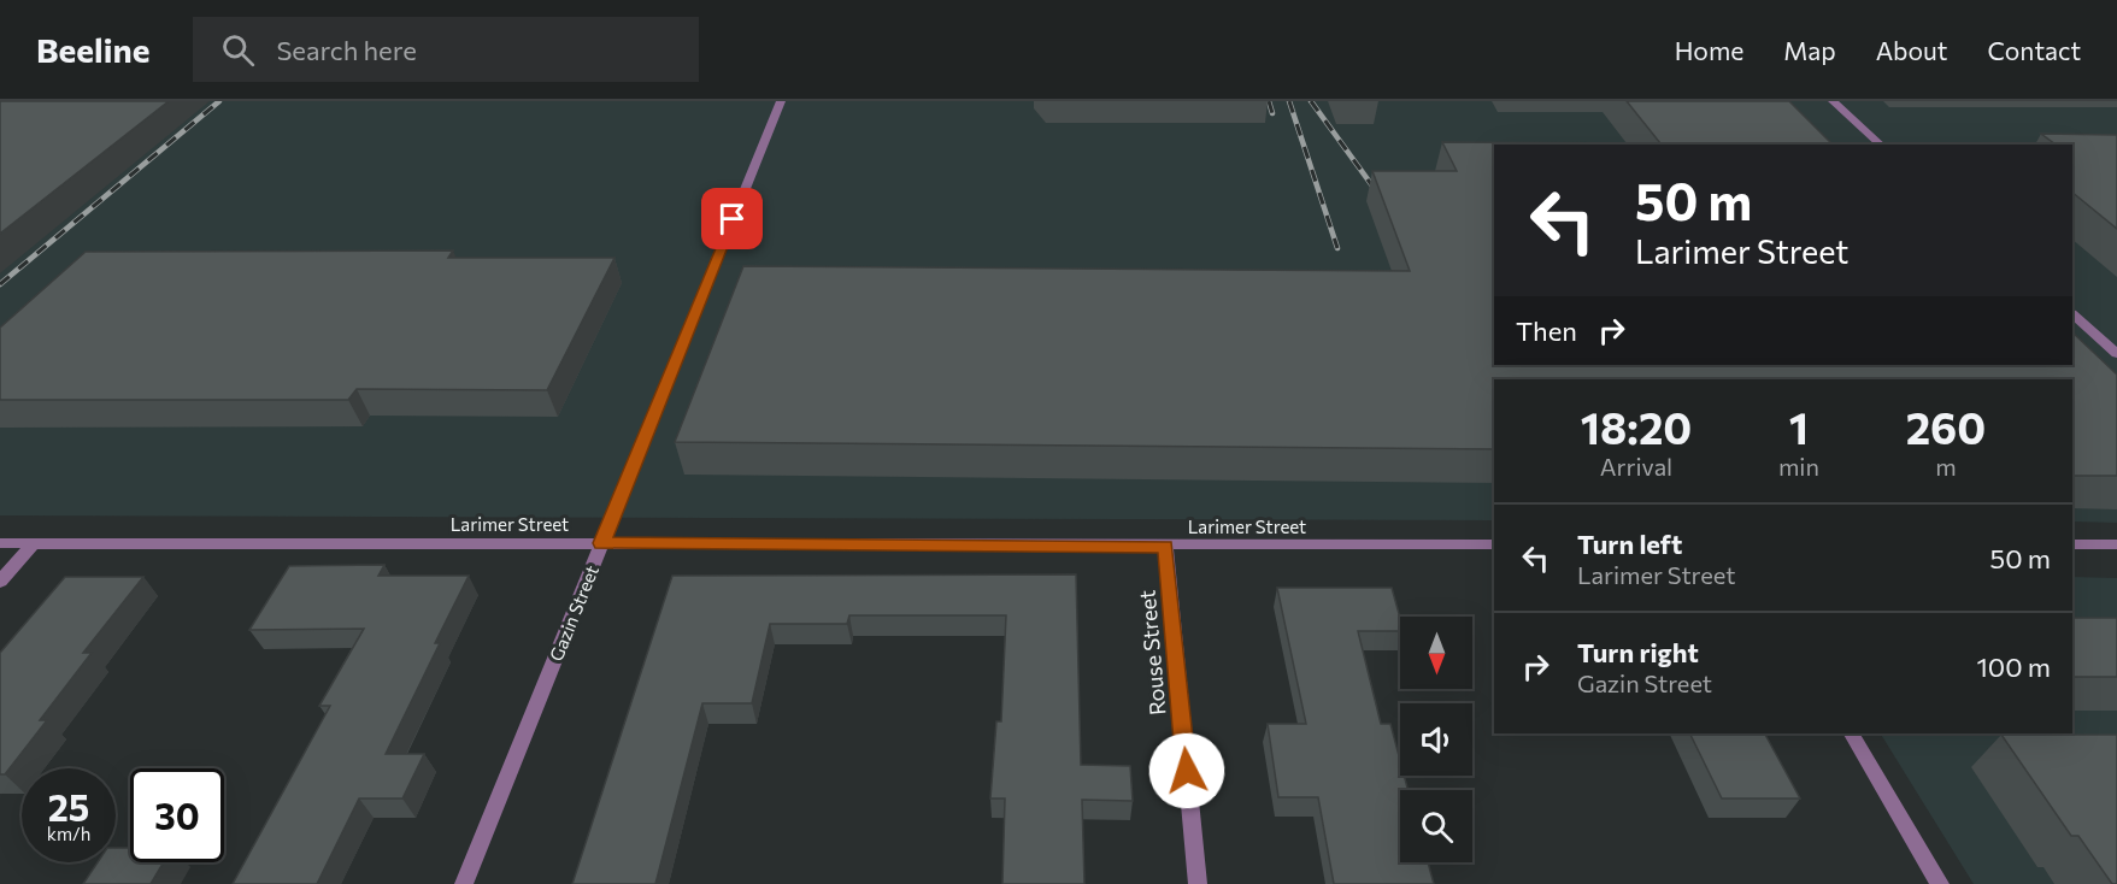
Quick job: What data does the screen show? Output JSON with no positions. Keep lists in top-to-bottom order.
{
  "streets": {
    "street": ["Larimer Street", "Gazin Street", "Rouse Street"]
  },
  "crossings": [
    ["Larimer Street", "Gazin Street"],
    ["Larimer Street", "Rouse Street"]
  ],
  "north": "bottom",
  "page": {
    "header": "Beeline",
    "search": "Search here",
    "nav": [
      "Home",
      "Map",
      "About",
      "Contact"
    ],
    "turn": ["50 m", "Larimer Street"],
    "then": "Then",
    "eta": [
      "18:20",
      "Arrival",
      "1",
      "min",
      "260",
      "m"
    ],
    "list": [
      {
        "name": "Turn left",
        "note": "Larimer Street",
        "value": "50 m"
      },
      {
        "name": "Turn right",
        "note": "Gazin Street",
        "value": "100 m"
      }
    ],
    "speed": "25 km/h",
    "limit": "30"
  }
}
